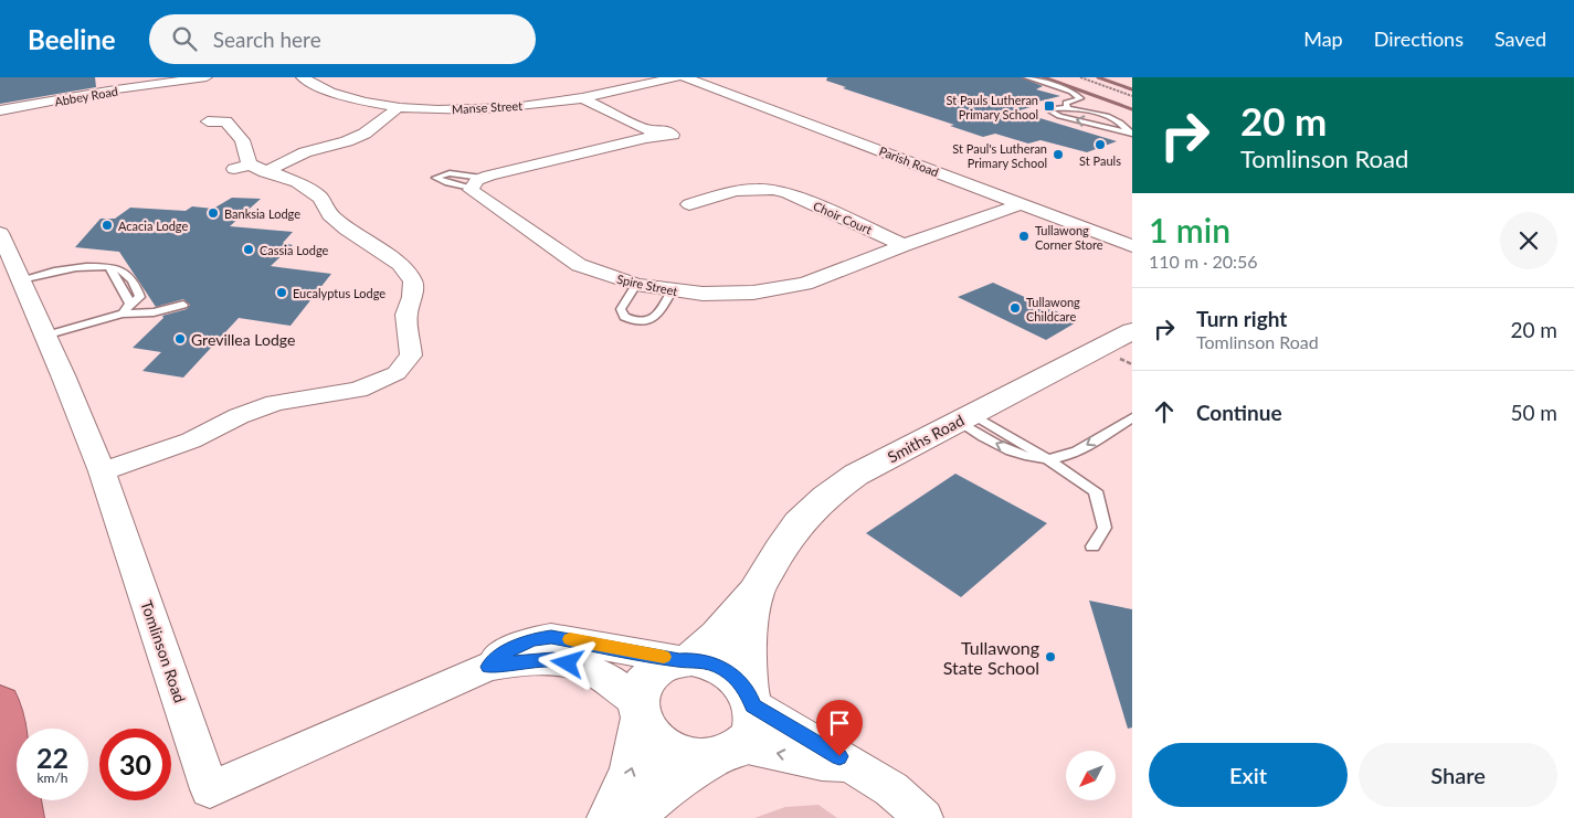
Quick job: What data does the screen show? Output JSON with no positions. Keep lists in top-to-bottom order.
{
  "streets": {
    "main road": ["Smiths Road"],
    "street": [
      "Abbey Road",
      "Manse Street",
      "Parish Road",
      "Choir Court",
      "Spire Street",
      "Tomlinson Road"
    ]
  },
  "crossings": [
    ["Manse Street", "Spire Street"],
    ["Parish Road", "Spire Street"],
    ["Choir Court", "Spire Street"],
    ["Smiths Road", "Tomlinson Road"]
  ],
  "places": {
    "transit": ["St Pauls Lutheran Primary School"],
    "other": [
      "St Pauls",
      "St Paul's Lutheran Primary School",
      "Banksia Lodge",
      "Acacia Lodge",
      "Tullawong Corner Store",
      "Cassia Lodge",
      "Eucalyptus Lodge",
      "Tullawong Childcare",
      "Grevillea Lodge",
      "Tullawong State School"
    ]
  },
  "north": "bottom left",
  "page": {
    "header": "Beeline",
    "search": "Search here",
    "nav": ["Map", "Directions", "Saved"],
    "turn": ["20 m", "Tomlinson Road"],
    "heading": ["1 min", "110 m · 20:56"],
    "list": [
      {
        "name": "Turn right",
        "note": "Tomlinson Road",
        "value": "20 m"
      },
      {
        "name": "Continue",
        "value": "50 m"
      }
    ],
    "speed": "22 km/h",
    "limit": "30",
    "buttons": ["Exit", "Share"]
  }
}
